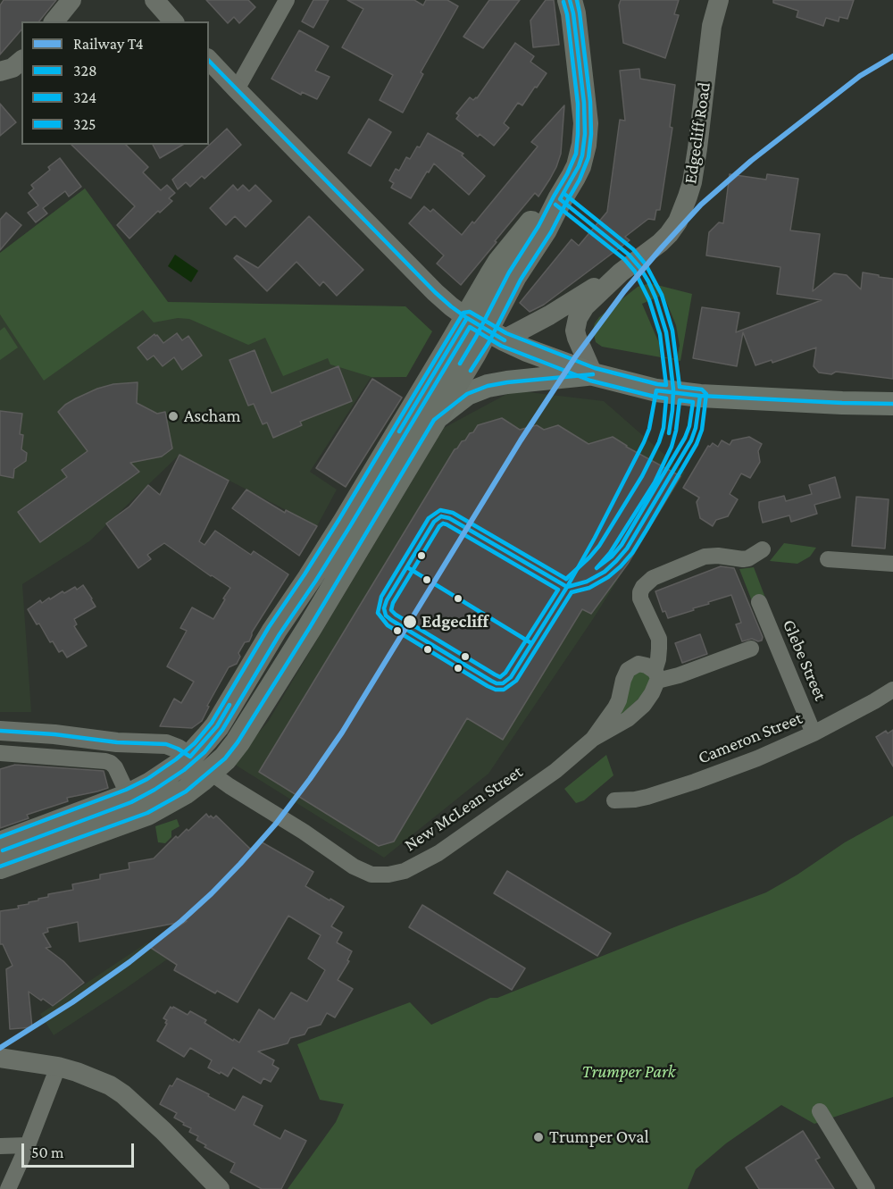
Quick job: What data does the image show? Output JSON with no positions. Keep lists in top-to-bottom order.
{
  "streets": {
    "street": [
      "Edgecliff Road",
      "Glebe Street",
      "Cameron Street",
      "New McLean Street"
    ]
  },
  "crossings": [
    ["Glebe Street", "Cameron Street"]
  ],
  "parks": ["Trumper Park"],
  "places": ["Ascham", "Edgecliff", "Trumper Oval"],
  "lines": [
    "transit line 328",
    "transit line 324",
    "transit line 325",
    "rail line T4"
  ],
  "legend": [
    "Railway T4",
    "328",
    "324",
    "325"
  ],
  "scale_bar": "50 m"
}
